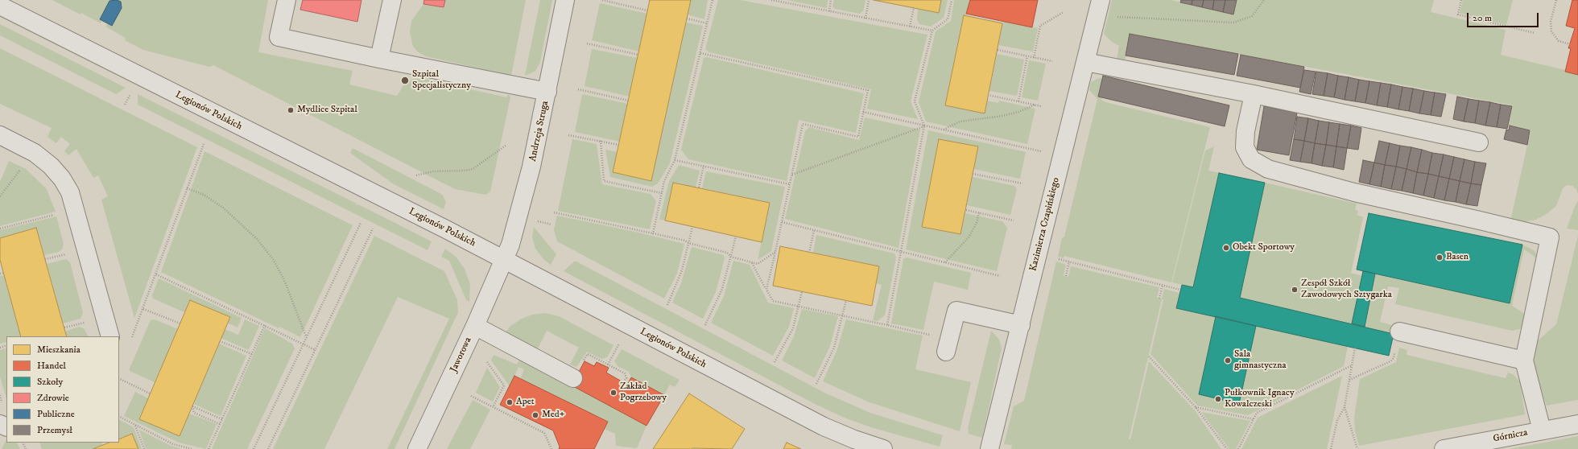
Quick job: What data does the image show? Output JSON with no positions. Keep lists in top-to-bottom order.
{
  "streets": {
    "street": [
      "Legionów Polskich",
      "Andrzeja Struga",
      "Kazimierza Czapińskiego",
      "Jaworowa",
      "Górnicza"
    ]
  },
  "crossings": [
    ["Legionów Polskich", "Andrzeja Struga"],
    ["Legionów Polskich", "Jaworowa"],
    ["Andrzeja Struga", "Jaworowa"]
  ],
  "places": [
    "Szpital Specjalistyczny",
    "Mydlice Szpital",
    "Obekt Sportowy",
    "Basen",
    "Zespół Szkół Zawodowych Sztygarka",
    "Sala gimnastyczna",
    "Zakład Pogrzebowy",
    "Pułkownik Ignacy Kowalczeski",
    "Apet",
    "Med+"
  ],
  "legend": [
    "Mieszkania",
    "Handel",
    "Szkoły",
    "Zdrowie",
    "Publiczne",
    "Przemysł"
  ],
  "scale_bar": "20 m"
}
